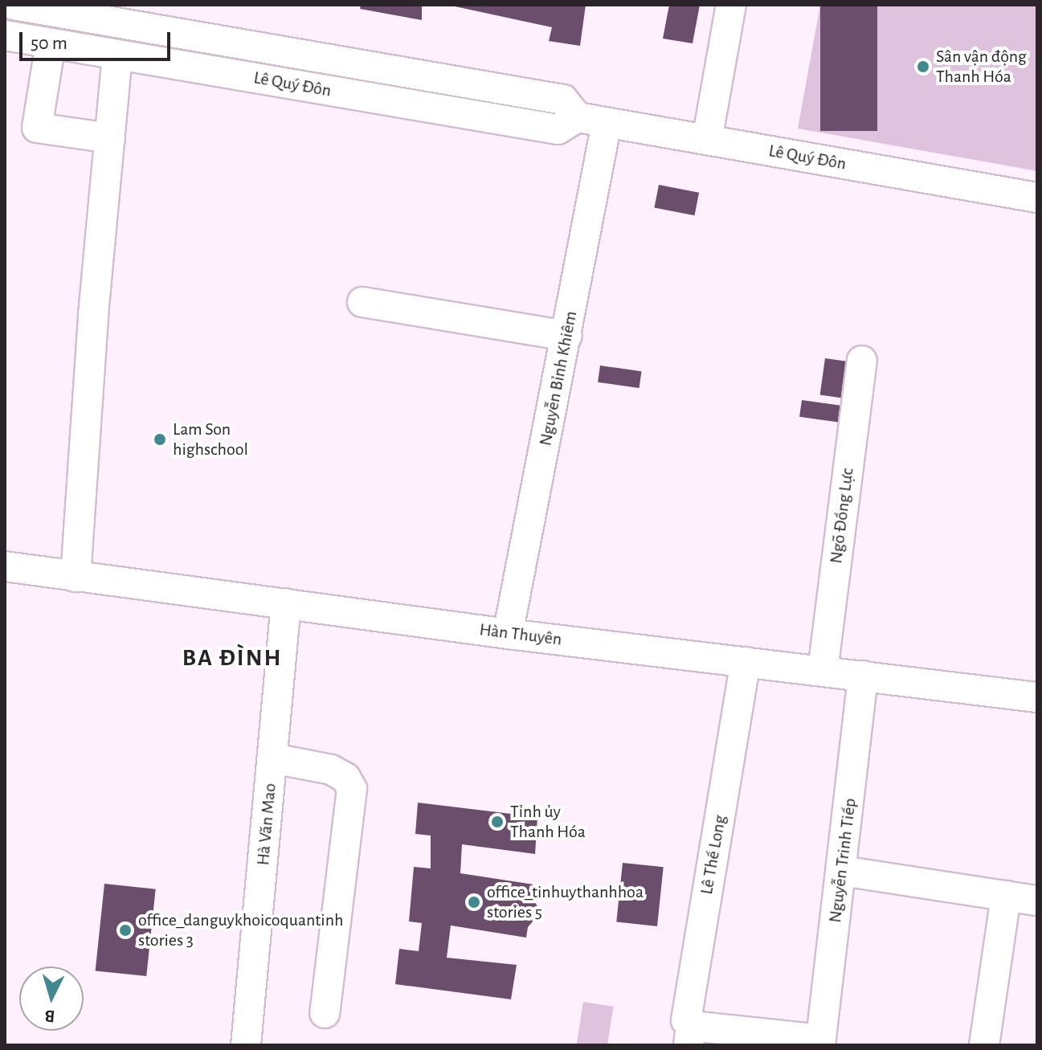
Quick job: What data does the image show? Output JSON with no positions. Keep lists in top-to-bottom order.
{
  "streets": {
    "street": [
      "Lê Quý Đôn",
      "Nguyễn Bỉnh Khiêm",
      "Ngõ Đồng Lực",
      "Hàn Thuyên",
      "Hà Văn Mao",
      "Lê Thế Long",
      "Nguyễn Trinh Tiếp"
    ]
  },
  "crossings": [
    ["Lê Quý Đôn", "Nguyễn Bỉnh Khiêm"],
    ["Nguyễn Bỉnh Khiêm", "Hàn Thuyên"],
    ["Ngõ Đồng Lực", "Hàn Thuyên"],
    ["Hàn Thuyên", "Hà Văn Mao"],
    ["Hàn Thuyên", "Lê Thế Long"],
    ["Hàn Thuyên", "Nguyễn Trinh Tiếp"]
  ],
  "districts": ["BA ĐÌNH"],
  "places": [
    "Sân vận động Thanh Hóa",
    "Lam Son highschool",
    "Tỉnh ủy Thanh Hóa",
    "office_tinhuythanhhoa stories 5",
    "office_danguykhoicoquantinh stories 3"
  ],
  "scale_bar": "50 m",
  "north": "bottom"
}
